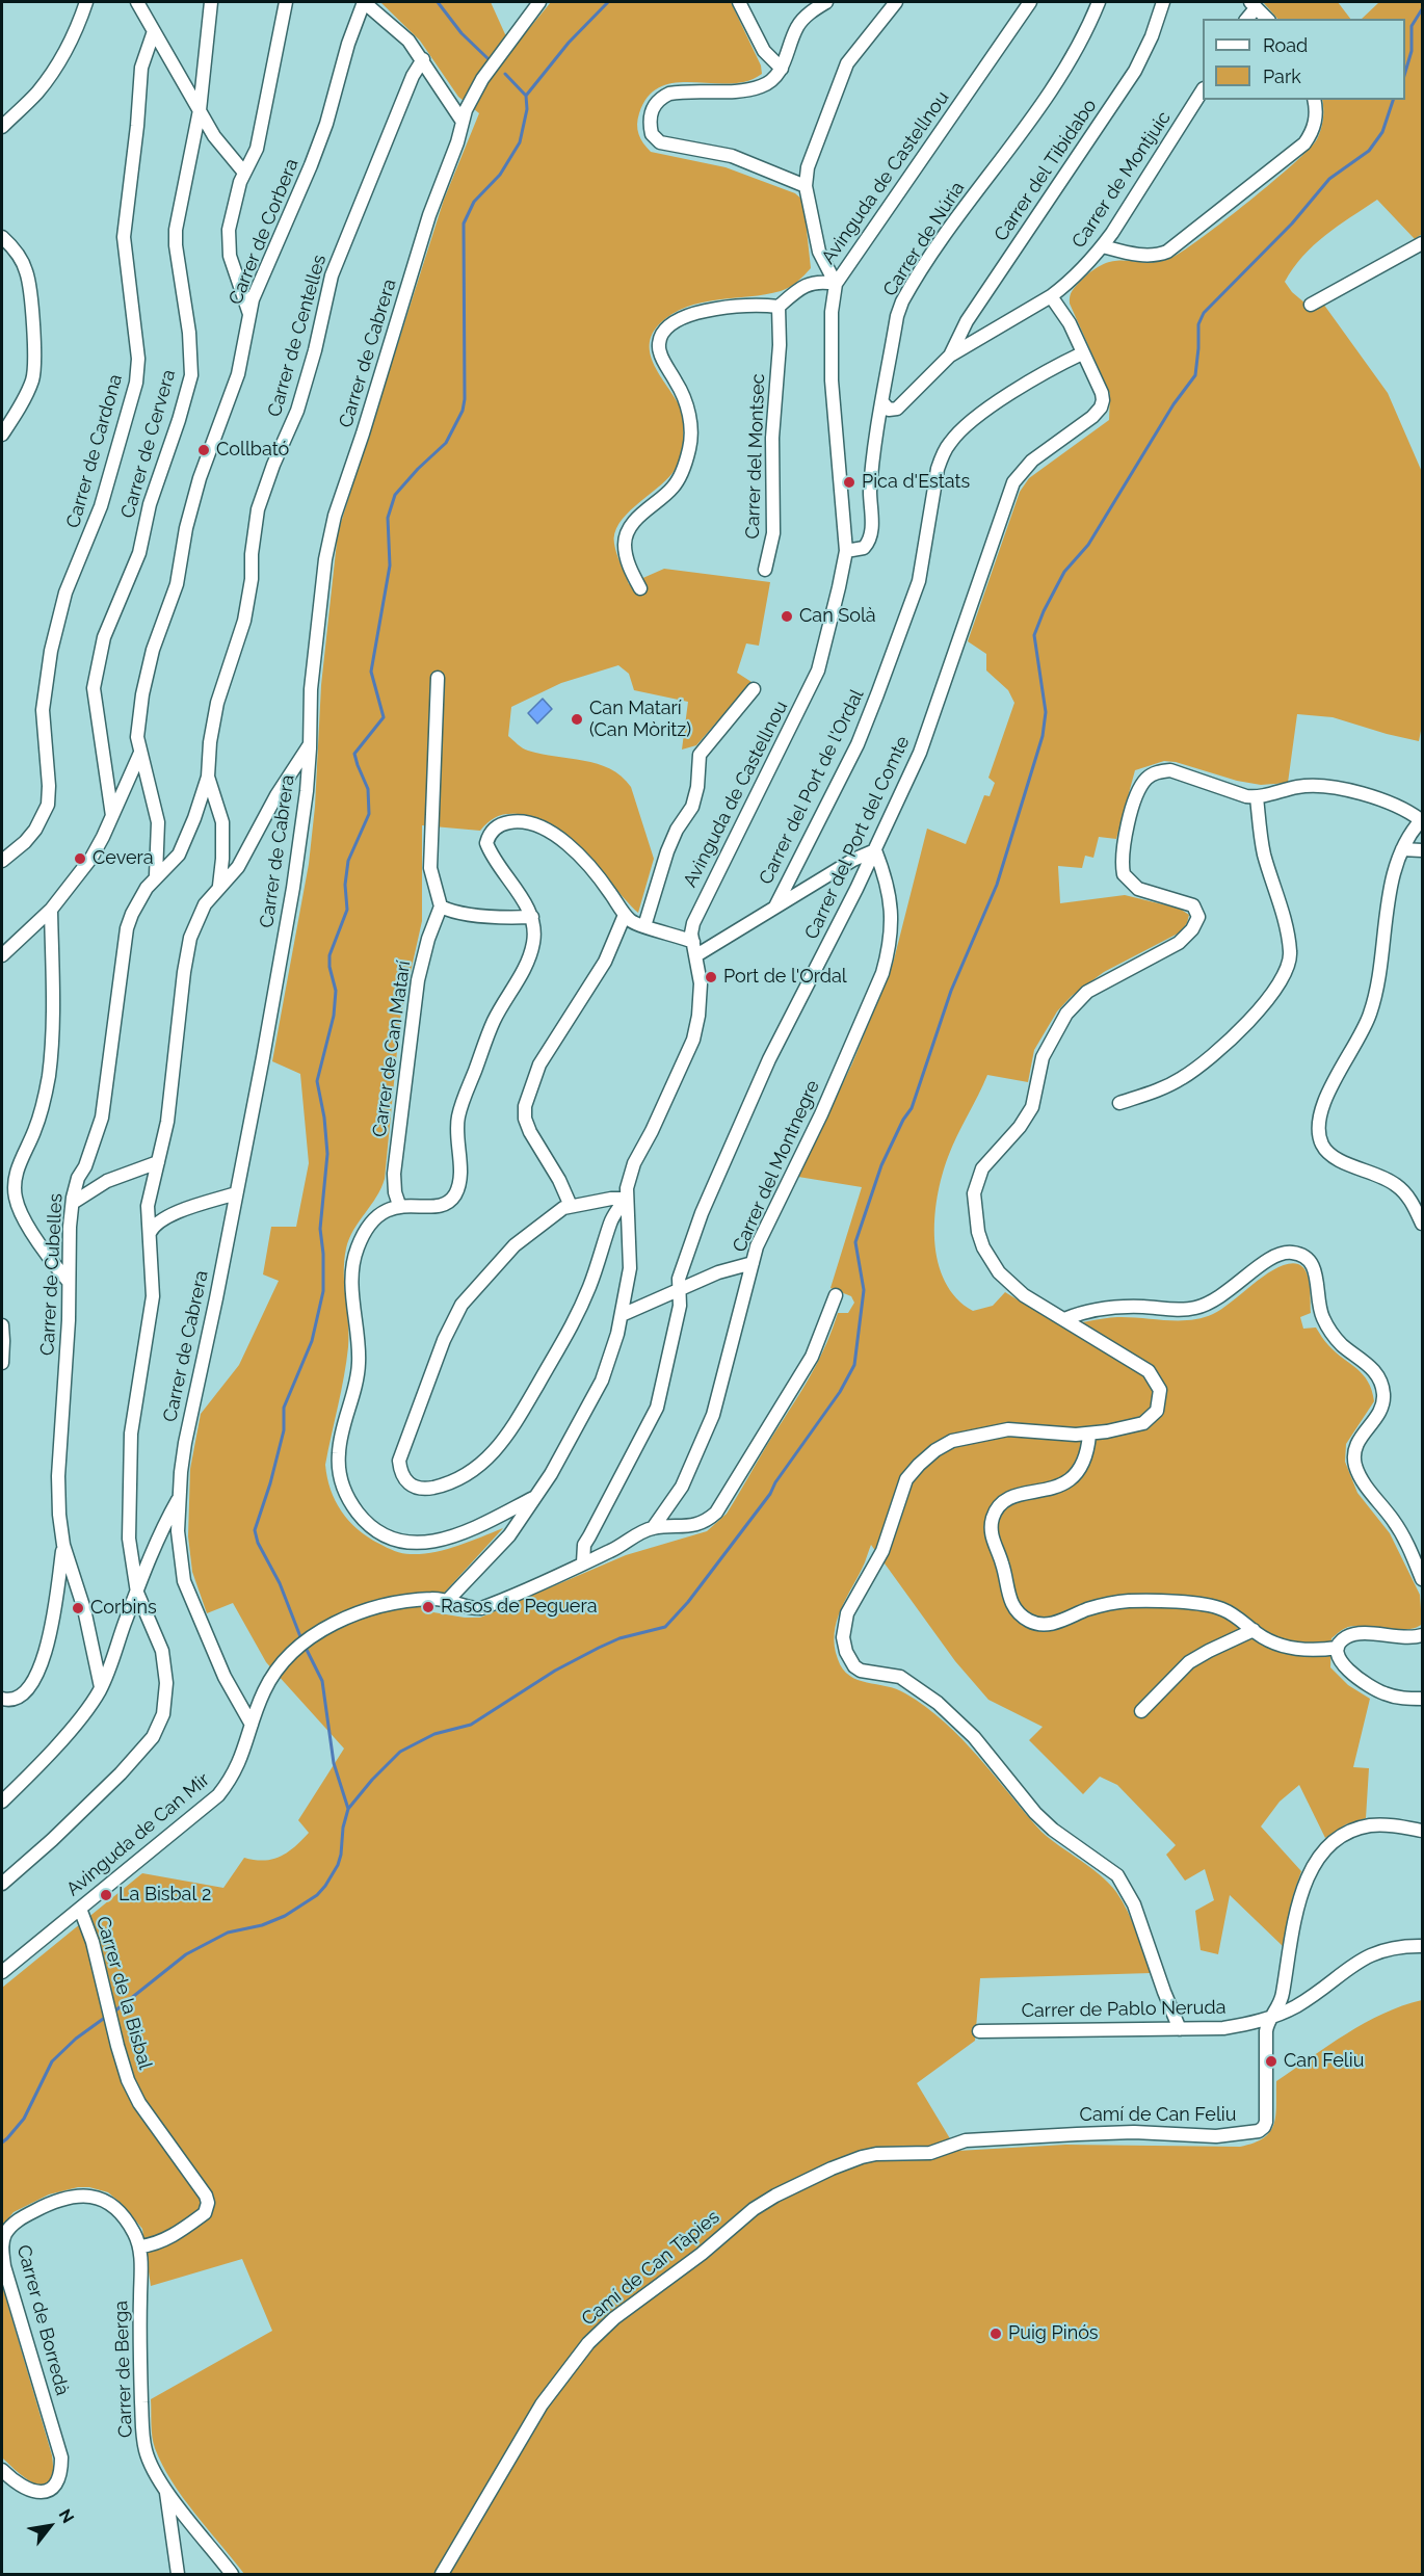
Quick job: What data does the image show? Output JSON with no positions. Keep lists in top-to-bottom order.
{
  "streets": {
    "street": [
      "Carrer del Tibidabo",
      "Avinguda de Castellnou",
      "Carrer de Montjuic",
      "Carrer de Corbera",
      "Carrer de Núria",
      "Carrer de Centelles",
      "Carrer de Cabrera",
      "Carrer de Cervera",
      "Carrer de Cardona",
      "Carrer del Montsec",
      "Carrer del Port de l'Ordal",
      "Carrer del Port del Comte",
      "Carrer de Can Matarí",
      "Carrer del Montnegre",
      "Carrer de Cubelles",
      "Avinguda de Can Mir",
      "Carrer de la Bisbal",
      "Carrer de Pablo Neruda",
      "Camí de Can Feliu",
      "Camí de Can Tàpies",
      "Carrer de Borredà",
      "Carrer de Berga"
    ]
  },
  "crossings": [
    ["Carrer del Tibidabo", "Carrer de Montjuic"],
    ["Avinguda de Castellnou", "Carrer de Núria"],
    ["Avinguda de Castellnou", "Avinguda de Can Mir"],
    ["Carrer de Montjuic", "Carrer de Núria"],
    ["Carrer de Montjuic", "Carrer del Port del Comte"],
    ["Carrer de Corbera", "Carrer de Cubelles"],
    ["Carrer de Centelles", "Carrer de Cubelles"],
    ["Carrer de Cabrera", "Avinguda de Can Mir"],
    ["Carrer del Port de l'Ordal", "Carrer del Port del Comte"],
    ["Carrer del Port del Comte", "Carrer del Montnegre"],
    ["Carrer del Port del Comte", "Avinguda de Can Mir"],
    ["Carrer del Montnegre", "Avinguda de Can Mir"],
    ["Avinguda de Can Mir", "Carrer de la Bisbal"],
    ["Carrer de la Bisbal", "Carrer de Borredà"],
    ["Carrer de la Bisbal", "Carrer de Berga"],
    ["Carrer de Pablo Neruda", "Camí de Can Feliu"],
    ["Camí de Can Feliu", "Camí de Can Tàpies"],
    ["Carrer de Borredà", "Carrer de Berga"]
  ],
  "places": [
    "Collbató",
    "Pica d'Estats",
    "Can Solà",
    "Can Matarí (Can Mòritz)",
    "Cevera",
    "Port de l'Ordal",
    "Rasos de Peguera",
    "Corbins",
    "La Bisbal 2",
    "Can Feliu",
    "Puig Pinós"
  ],
  "legend": ["Road", "Park"],
  "north": "top right"
}
